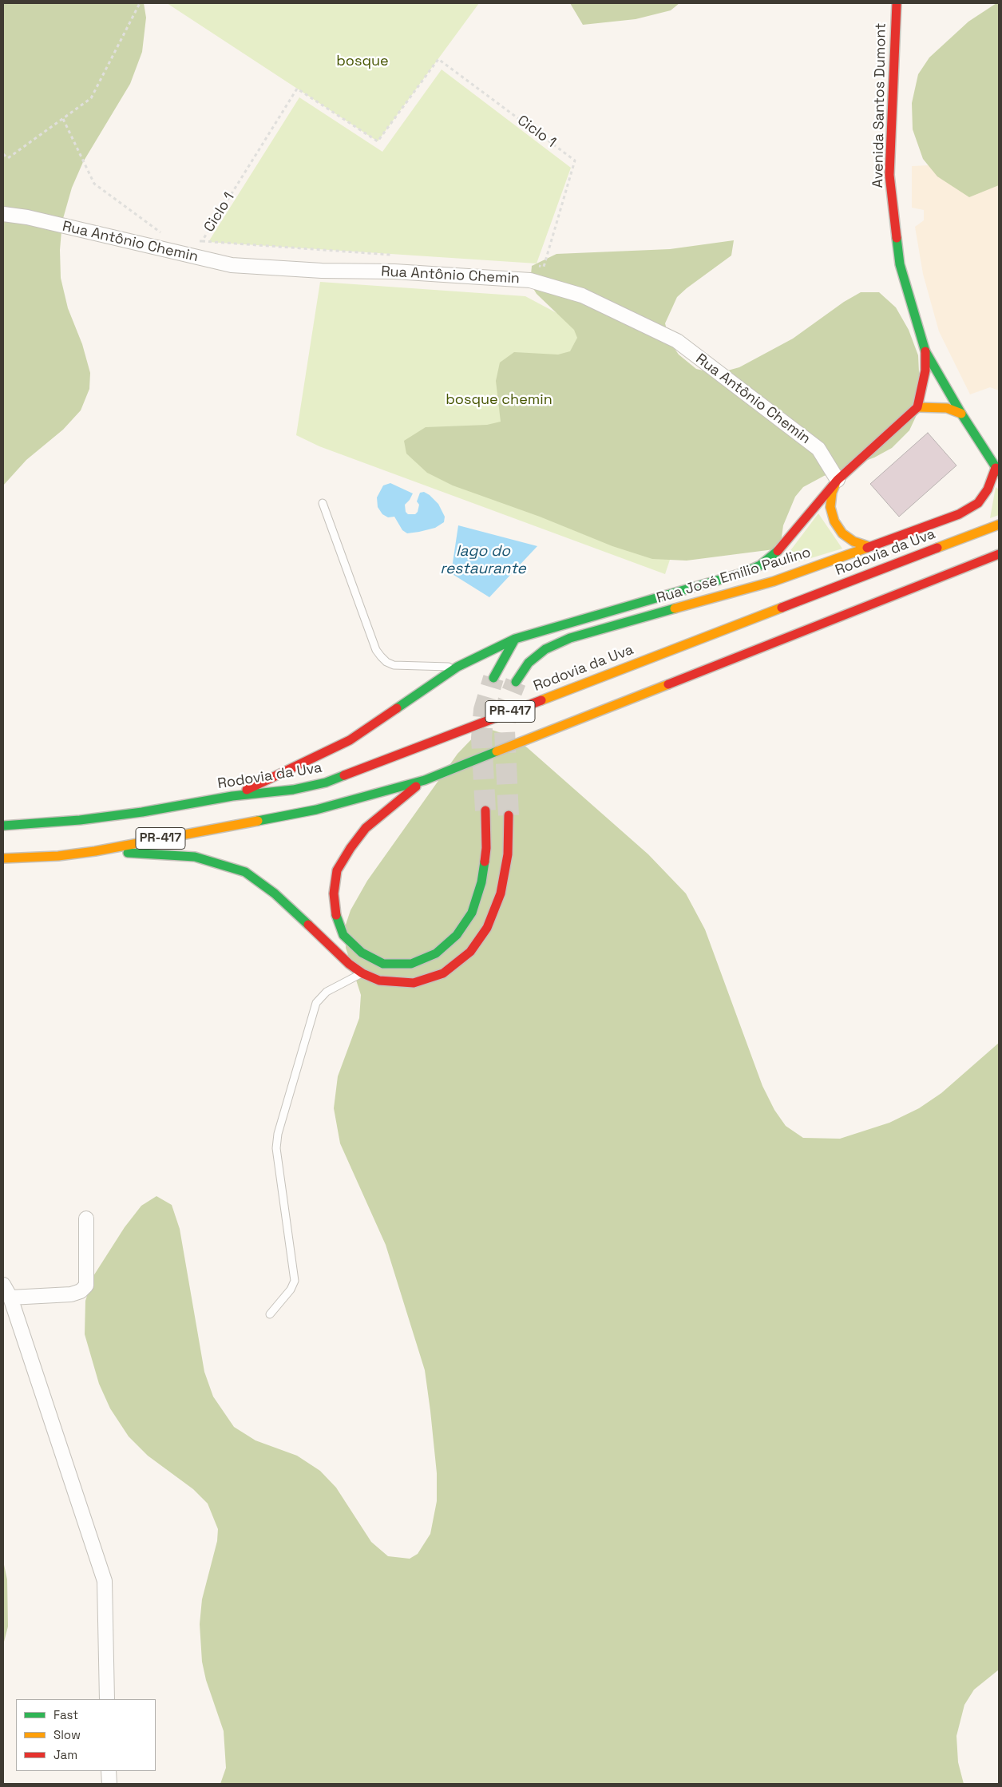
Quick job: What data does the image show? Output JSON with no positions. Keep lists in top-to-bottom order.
{
  "streets": {
    "main road": [
      "Avenida Santos Dumont",
      "Rodovia da Uva",
      "Rua José Emílio Paulino",
      "PR-417"
    ],
    "street": ["Rua Antônio Chemin"],
    "path": ["Ciclo 1"]
  },
  "crossings": [
    ["Avenida Santos Dumont", "Rua José Emílio Paulino"],
    ["Rua Antônio Chemin", "Rua José Emílio Paulino"],
    ["Rodovia da Uva", "Rua José Emílio Paulino"]
  ],
  "water": ["lago do restaurante"],
  "parks": ["bosque", "bosque chemin"],
  "legend": ["Fast", "Slow", "Jam"]
}
